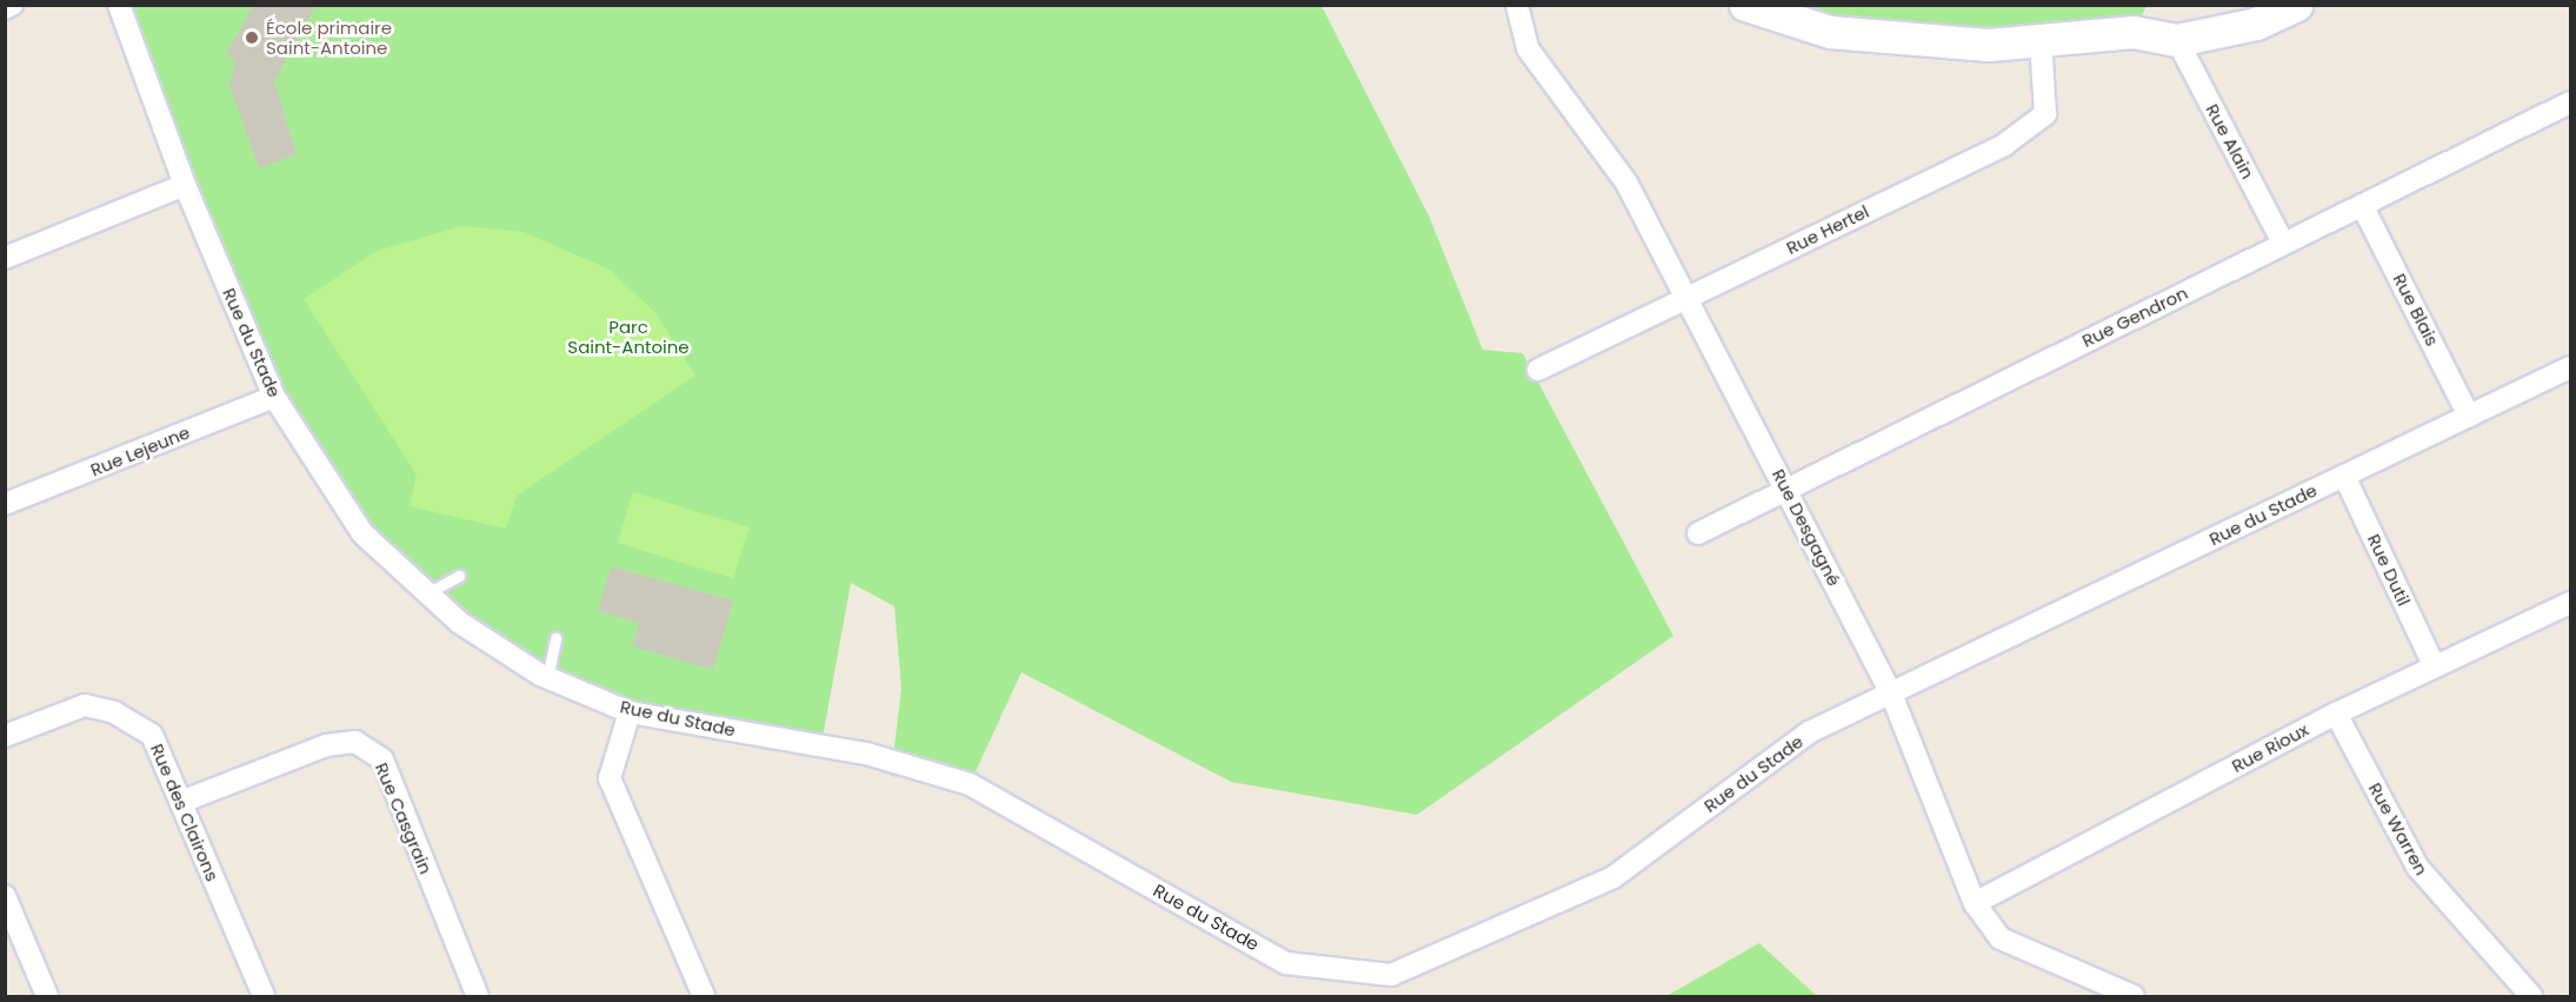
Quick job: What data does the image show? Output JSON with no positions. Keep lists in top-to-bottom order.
{
  "streets": {
    "street": [
      "Rue Alain",
      "Rue Hertel",
      "Rue Blais",
      "Rue Gendron",
      "Rue du Stade",
      "Rue Lejeune",
      "Rue Desgagné",
      "Rue Dutil",
      "Rue Rioux",
      "Rue des Clairons",
      "Rue Casgrain",
      "Rue Warren"
    ]
  },
  "crossings": [
    ["Rue Alain", "Rue Gendron"],
    ["Rue Hertel", "Rue Desgagné"],
    ["Rue Blais", "Rue Gendron"],
    ["Rue Blais", "Rue du Stade"],
    ["Rue Gendron", "Rue Desgagné"],
    ["Rue du Stade", "Rue Lejeune"],
    ["Rue du Stade", "Rue Desgagné"],
    ["Rue du Stade", "Rue Dutil"],
    ["Rue Desgagné", "Rue Rioux"],
    ["Rue Dutil", "Rue Rioux"],
    ["Rue Rioux", "Rue Warren"],
    ["Rue des Clairons", "Rue Casgrain"]
  ],
  "parks": ["Parc Saint-Antoine"],
  "places": ["École primaire Saint-Antoine"]
}
